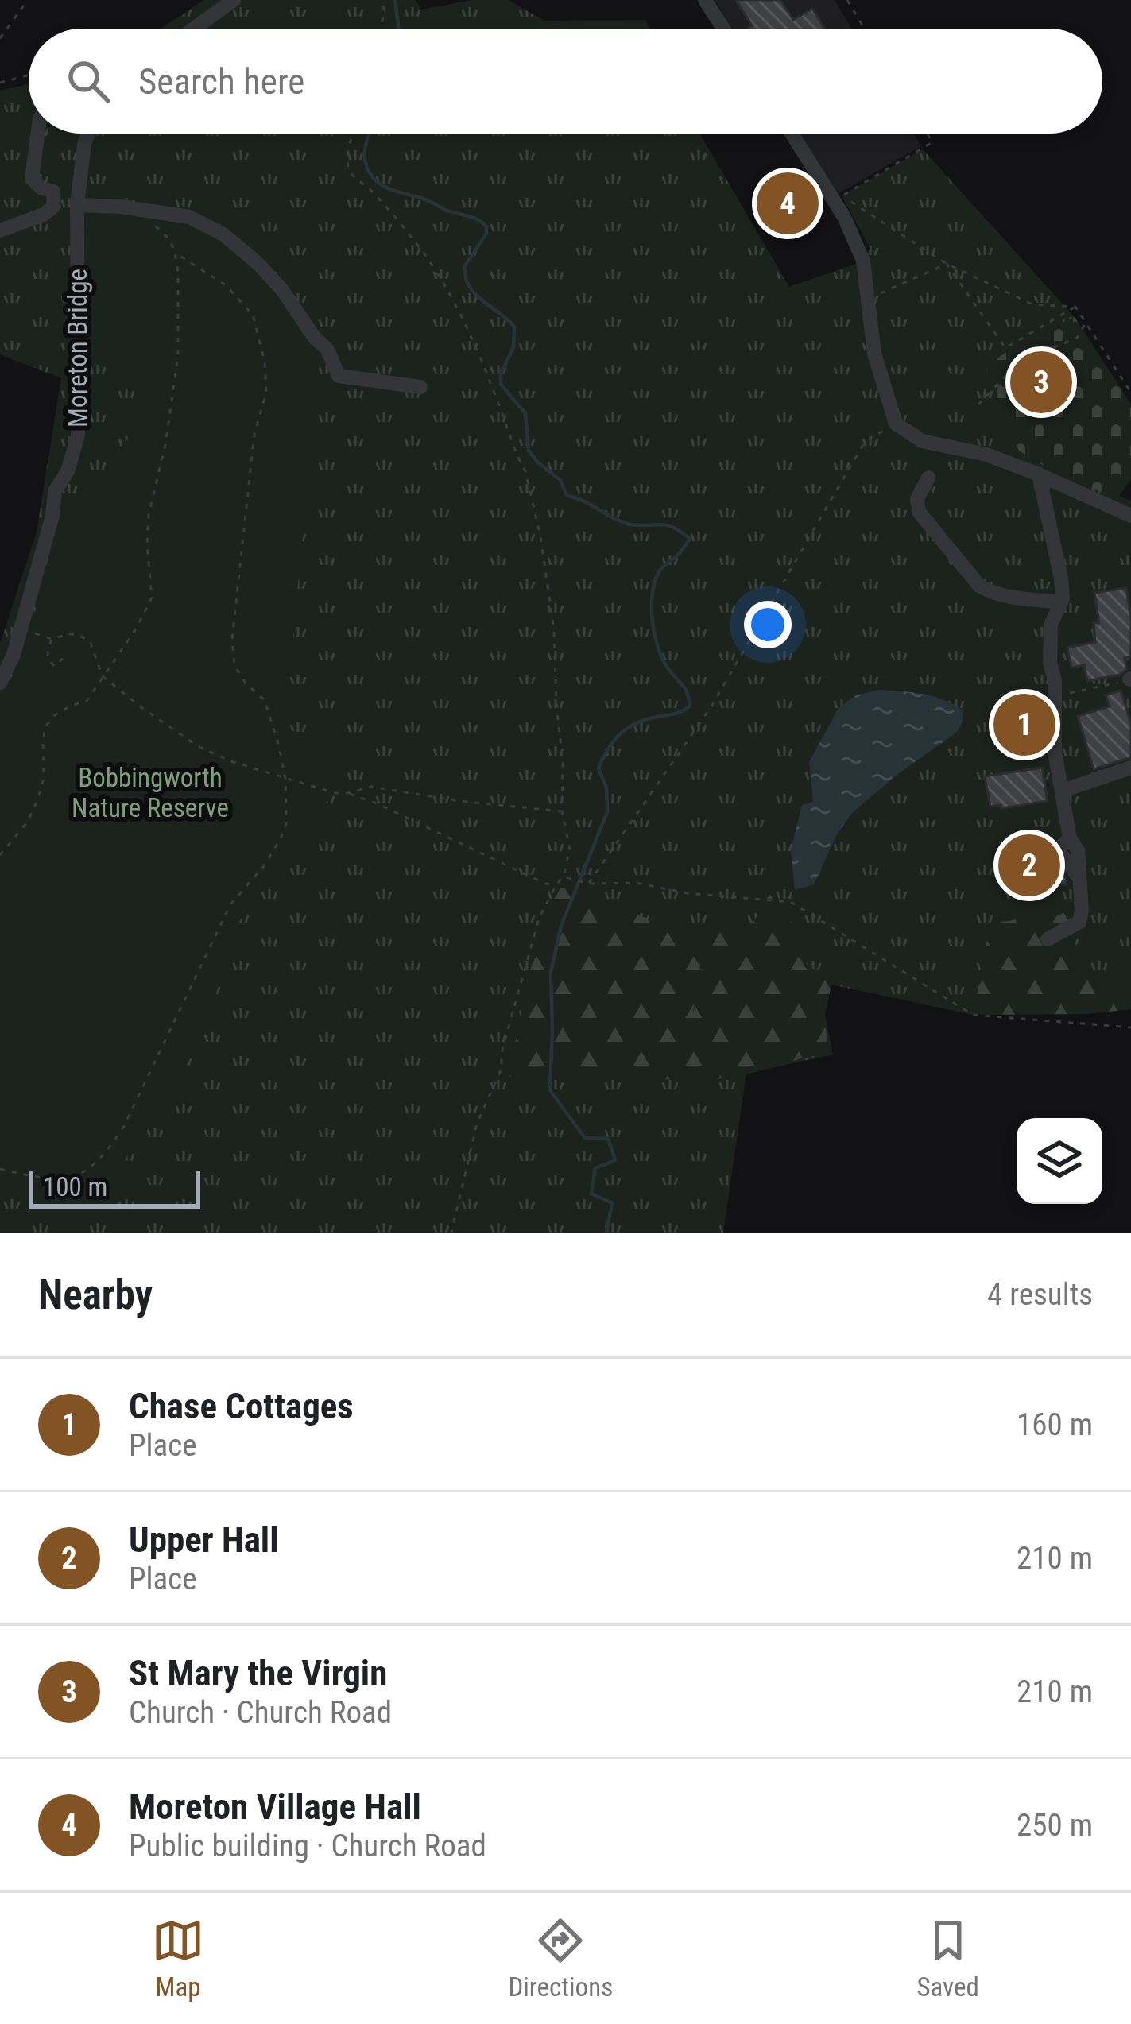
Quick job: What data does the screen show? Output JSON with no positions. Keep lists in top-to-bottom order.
{
  "streets": {
    "street": ["Moreton Bridge"]
  },
  "parks": ["Bobbingworth Nature Reserve"],
  "scale_bar": "100 m",
  "page": {
    "search": "Search here",
    "pins": [
      "4",
      "3",
      "1",
      "2"
    ],
    "scale": "100 m",
    "heading": ["Nearby", "4 results"],
    "list": [
      {
        "mark": "1",
        "name": "Chase Cottages",
        "note": "Place",
        "value": "160 m"
      },
      {
        "mark": "2",
        "name": "Upper Hall",
        "note": "Place",
        "value": "210 m"
      },
      {
        "mark": "3",
        "name": "St Mary the Virgin",
        "note": "Church · Church Road",
        "value": "210 m"
      },
      {
        "mark": "4",
        "name": "Moreton Village Hall",
        "note": "Public building · Church Road",
        "value": "250 m"
      }
    ],
    "nav": ["Map", "Directions", "Saved"]
  }
}
